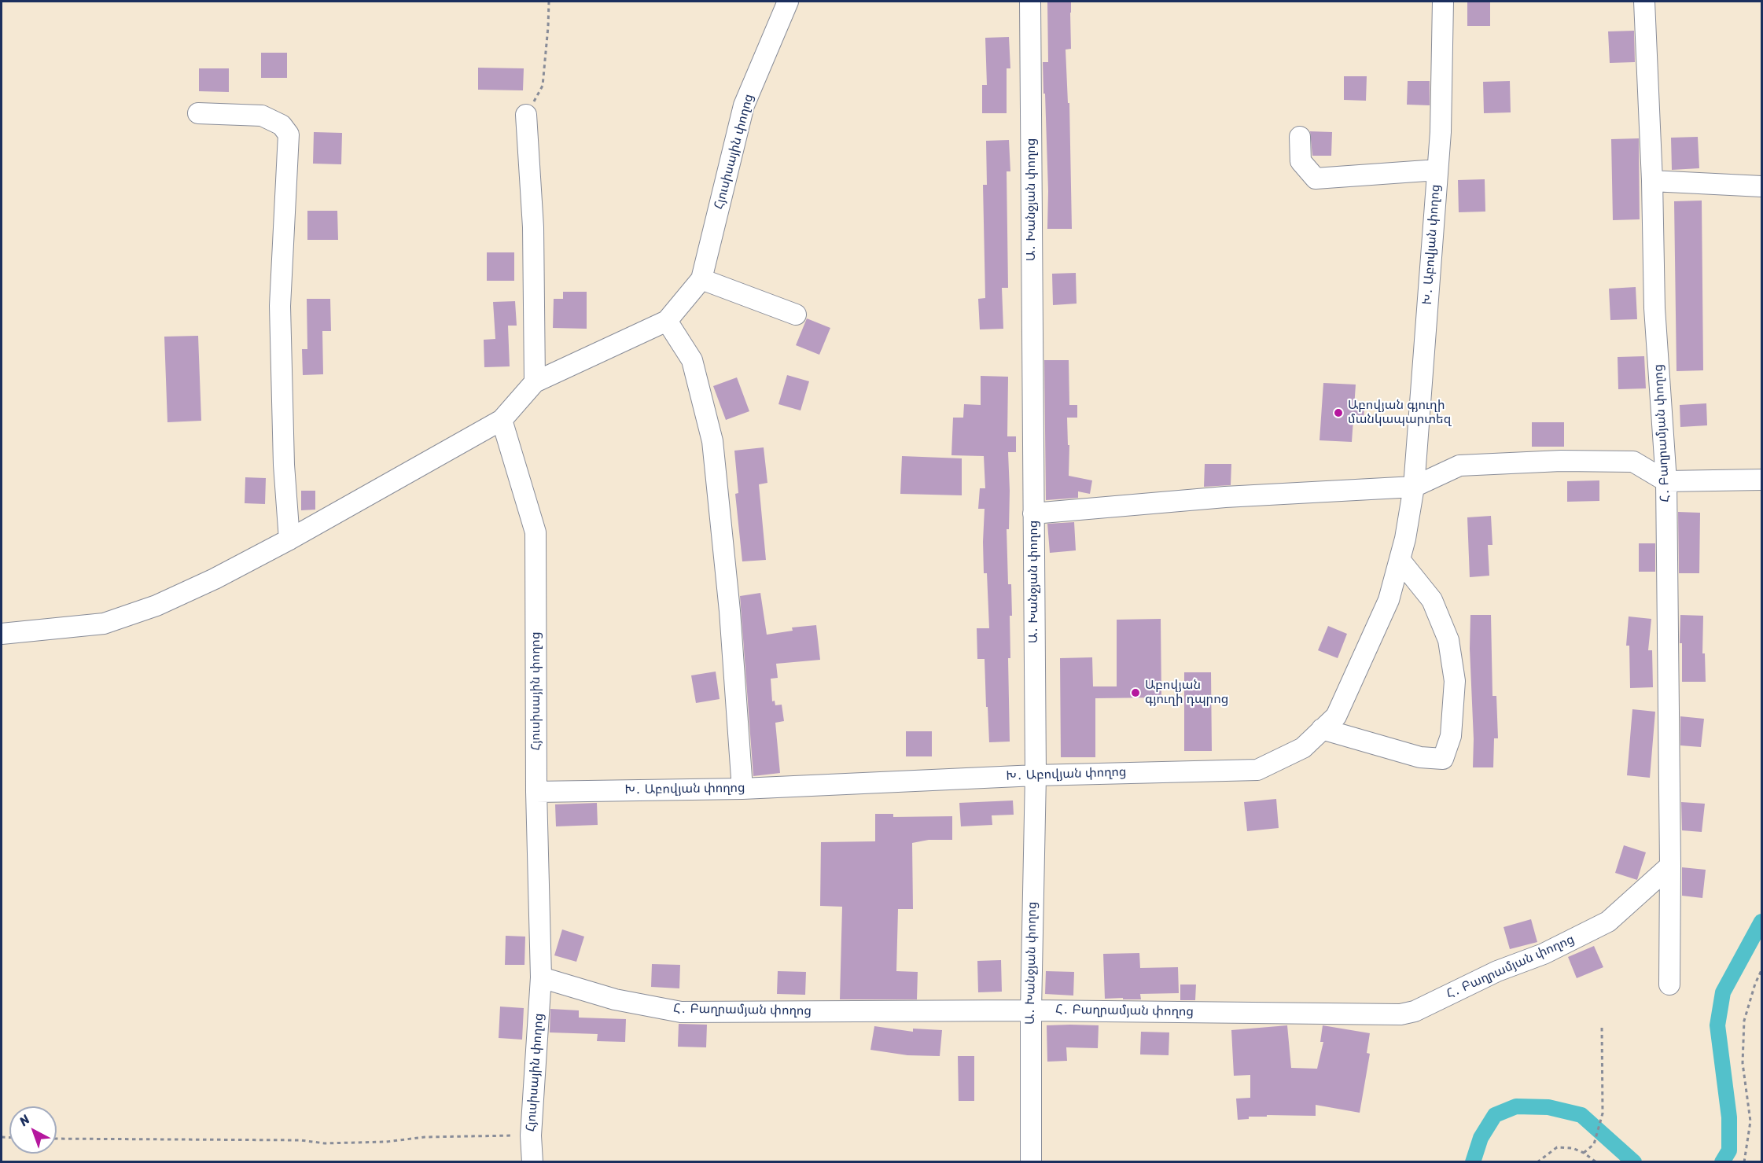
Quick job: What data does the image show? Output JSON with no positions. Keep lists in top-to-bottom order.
{
  "streets": {
    "street": [
      "Հյուսիսային փողոց",
      "Ա․ Խանջյան փողոց",
      "Խ․ Աբովյան փողոց",
      "Հ․ Բաղրամյան փողոց"
    ]
  },
  "crossings": [
    ["Հյուսիսային փողոց", "Խ․ Աբովյան փողոց"],
    ["Հյուսիսային փողոց", "Հ․ Բաղրամյան փողոց"],
    ["Ա․ Խանջյան փողոց", "Խ․ Աբովյան փողոց"],
    ["Ա․ Խանջյան փողոց", "Հ․ Բաղրամյան փողոց"]
  ],
  "places": ["Աբովյան գյուղի մանկապարտեզ", "Աբովյան գյուղի դպրոց"],
  "north": "top left"
}
